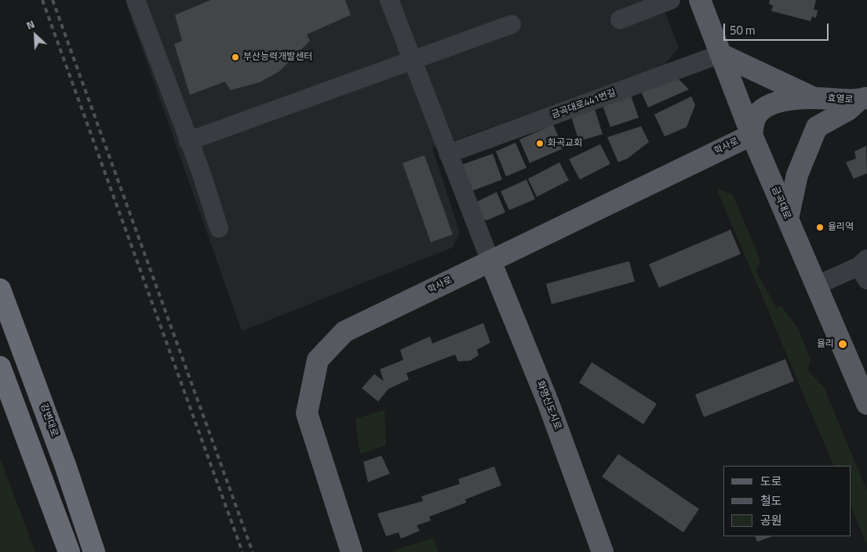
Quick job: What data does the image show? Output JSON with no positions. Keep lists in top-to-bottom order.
{
  "streets": {
    "highway": ["강변대로"],
    "main road": [
      "효열로",
      "학사로",
      "금곡대로",
      "화명신도시로"
    ],
    "street": ["금곡대로441번길"]
  },
  "crossings": [
    ["금곡대로441번길", "금곡대로"],
    ["학사로", "금곡대로"],
    ["학사로", "화명신도시로"]
  ],
  "places": [
    "부산능력개발센터",
    "화곡교회",
    "율리역",
    "율리"
  ],
  "legend": ["도로", "철도", "공원"],
  "scale_bar": "50 m",
  "north": "top left"
}
